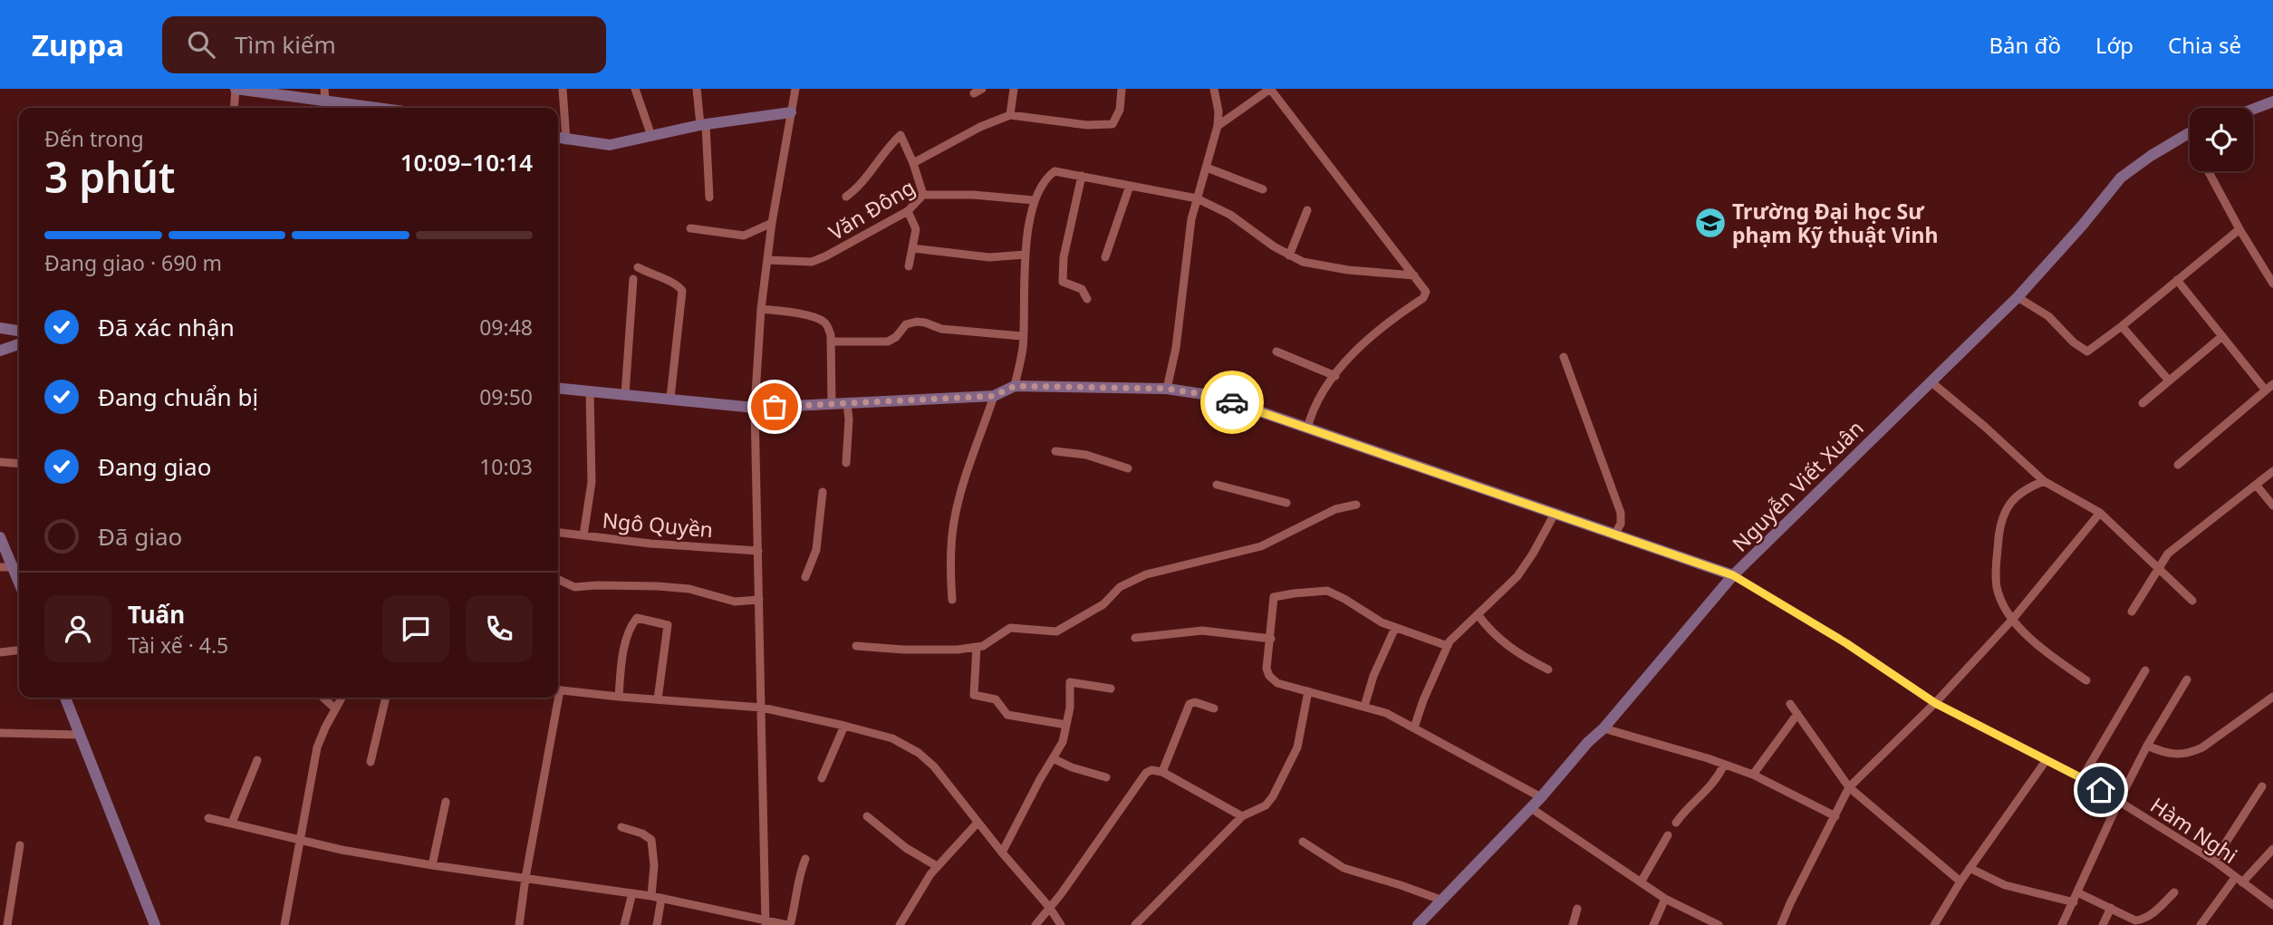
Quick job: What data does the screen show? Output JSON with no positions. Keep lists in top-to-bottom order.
{
  "streets": {
    "street": [
      "Văn Đông",
      "Nguyễn Viết Xuân",
      "Ngô Quyền",
      "Hàm Nghi"
    ]
  },
  "crossings": [
    ["Nguyễn Viết Xuân", "Hàm Nghi"]
  ],
  "places": {
    "school or university": ["Trường Đại học Sư phạm Kỹ thuật Vinh"]
  },
  "page": {
    "header": "Zuppa",
    "search": "Tìm kiếm",
    "nav": ["Bản đồ", "Lớp", "Chia sẻ"],
    "heading": ["3 phút", "Đến trong", "10:09–10:14"],
    "panel": ["Tuấn", "Tài xế · 4.5"],
    "bar": "Đang giao · 690 m",
    "list": [
      ["Đã xác nhận", "09:48"],
      ["Đang chuẩn bị", "09:50"],
      ["Đang giao", "10:03"],
      "Đã giao"
    ]
  }
}
